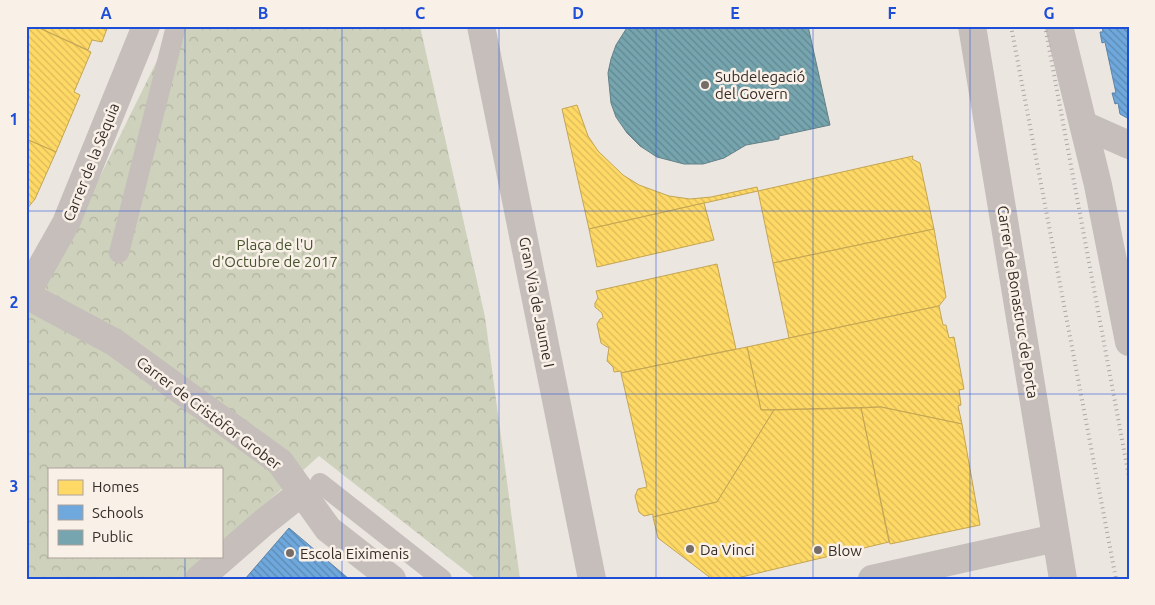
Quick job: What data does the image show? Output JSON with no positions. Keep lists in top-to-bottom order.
{
  "streets": {
    "street": [
      "Carrer de la Sèquia",
      "Gran Via de Jaume I",
      "Carrer de Bonastruc de Porta",
      "Carrer de Cristòfor Grober"
    ]
  },
  "crossings": [
    ["Carrer de la Sèquia", "Carrer de Cristòfor Grober"]
  ],
  "parks": ["Plaça de l'U d'Octubre de 2017"],
  "places": [
    "Subdelegació del Govern",
    "Da Vinci",
    "Blow",
    "Escola Eiximenis"
  ],
  "legend": ["Homes", "Schools", "Public"],
  "grid": {
    "columns": [
      "A",
      "B",
      "C",
      "D",
      "E",
      "F",
      "G"
    ],
    "rows": ["1", "2", "3"]
  }
}
